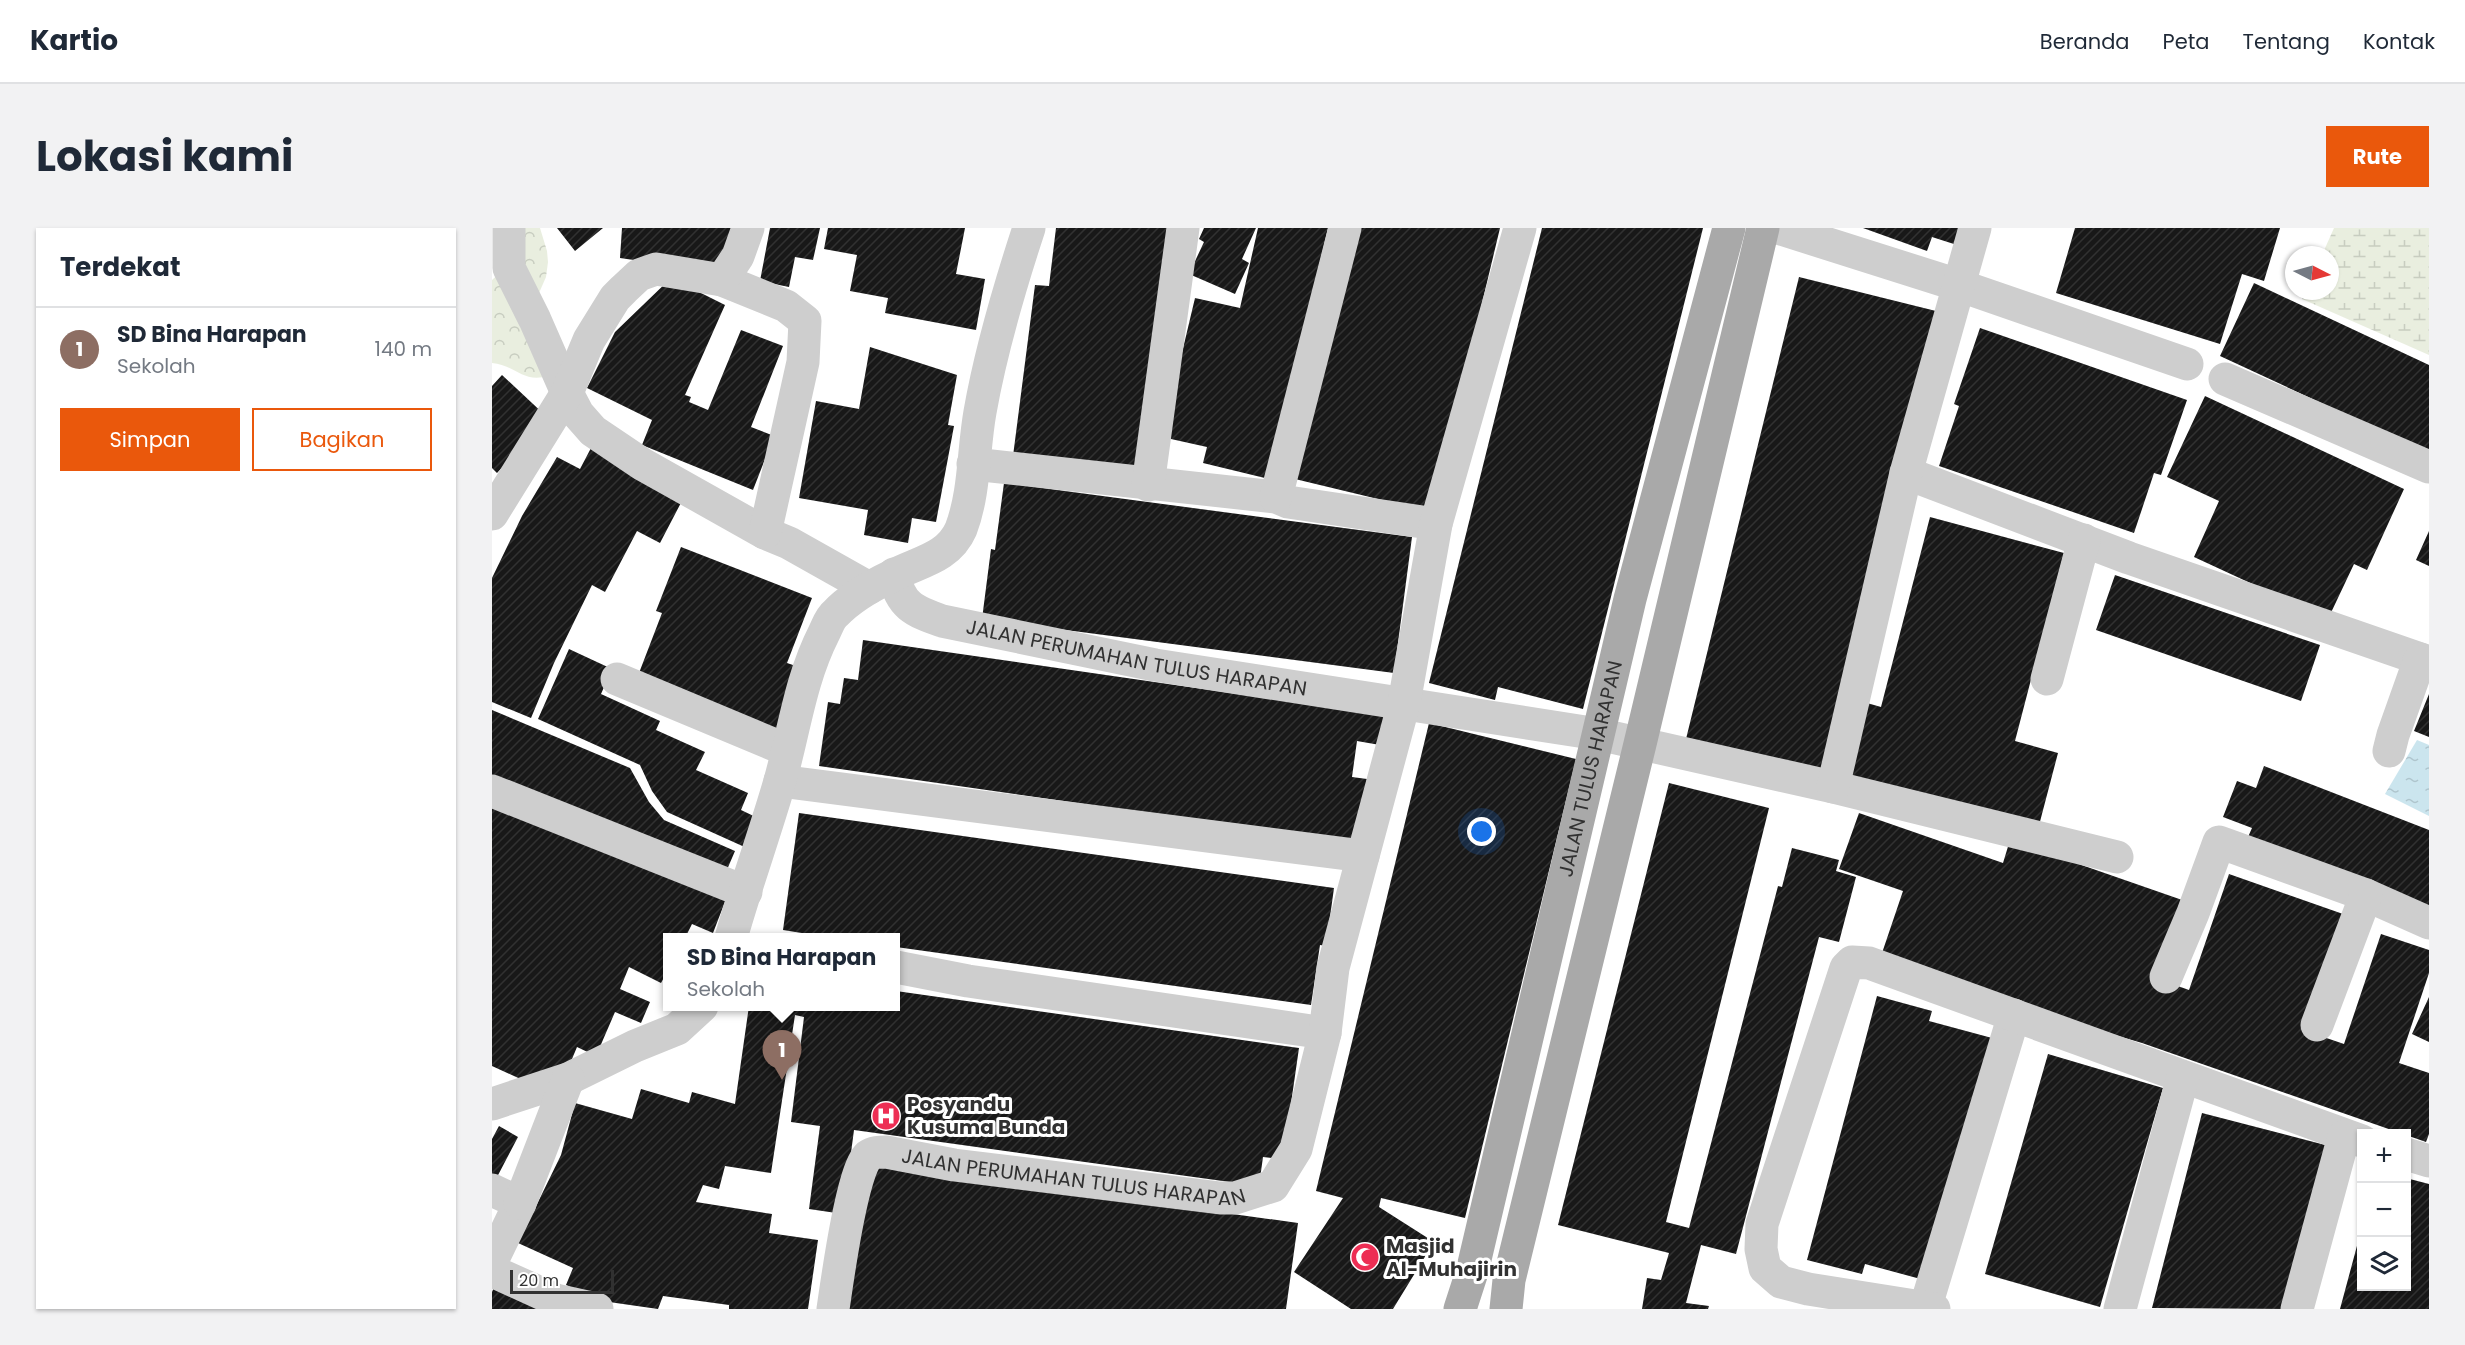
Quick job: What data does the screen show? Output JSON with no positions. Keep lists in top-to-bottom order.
{
  "streets": {
    "main road": ["JALAN TULUS HARAPAN"],
    "street": ["JALAN PERUMAHAN TULUS HARAPAN"]
  },
  "crossings": [
    ["JALAN PERUMAHAN TULUS HARAPAN", "JALAN TULUS HARAPAN"]
  ],
  "places": {
    "hospital": ["Posyandu Kusuma Bunda"],
    "mosque": ["Masjid Al-Muhajirin"]
  },
  "scale_bar": "20 m",
  "north": "right",
  "page": {
    "header": "Kartio",
    "nav": [
      "Beranda",
      "Peta",
      "Tentang",
      "Kontak"
    ],
    "title": "Lokasi kami",
    "buttons": [
      "Rute",
      ["Simpan", "Bagikan"]
    ],
    "heading": "Terdekat",
    "list": [
      {
        "mark": "1",
        "name": "SD Bina Harapan",
        "note": "Sekolah",
        "value": "140 m"
      }
    ],
    "popup": ["SD Bina Harapan", "Sekolah"],
    "pins": "1",
    "map_buttons": ["+", "−"],
    "scale": "20 m"
  }
}
